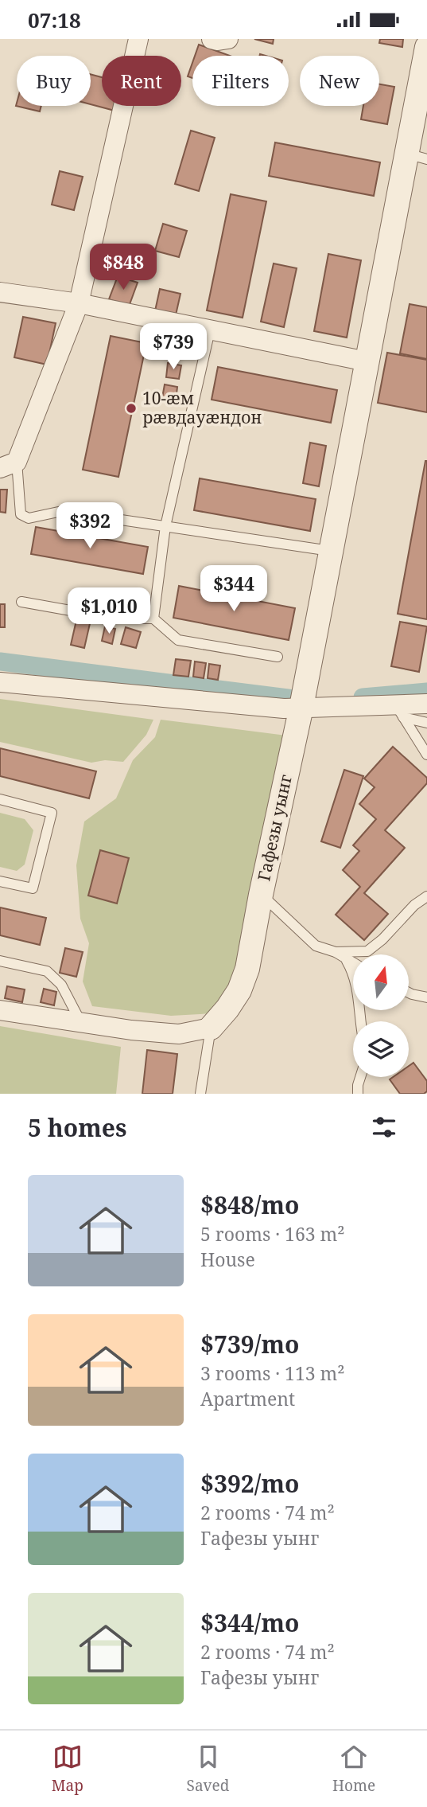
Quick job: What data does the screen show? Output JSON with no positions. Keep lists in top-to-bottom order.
{
  "streets": {
    "street": ["Гафезы уынг"]
  },
  "places": ["10-æм рӕвдауӕндон"],
  "north": "top",
  "page": {
    "status": "07:18",
    "chip": [
      "Buy",
      "Rent",
      "Filters",
      "New"
    ],
    "price": [
      "$848",
      "$739",
      "$392",
      "$344",
      "$1,010"
    ],
    "heading": "5 homes",
    "list": [
      {
        "name": "$848/mo",
        "note": "5 rooms · 163 m² · House"
      },
      {
        "name": "$739/mo",
        "note": "3 rooms · 113 m² · Apartment"
      },
      {
        "name": "$392/mo",
        "note": "2 rooms · 74 m² · Гафезы уынг"
      },
      {
        "name": "$344/mo",
        "note": "2 rooms · 74 m² · Гафезы уынг"
      }
    ],
    "tabs": ["Map", "Saved", "Home"]
  }
}
